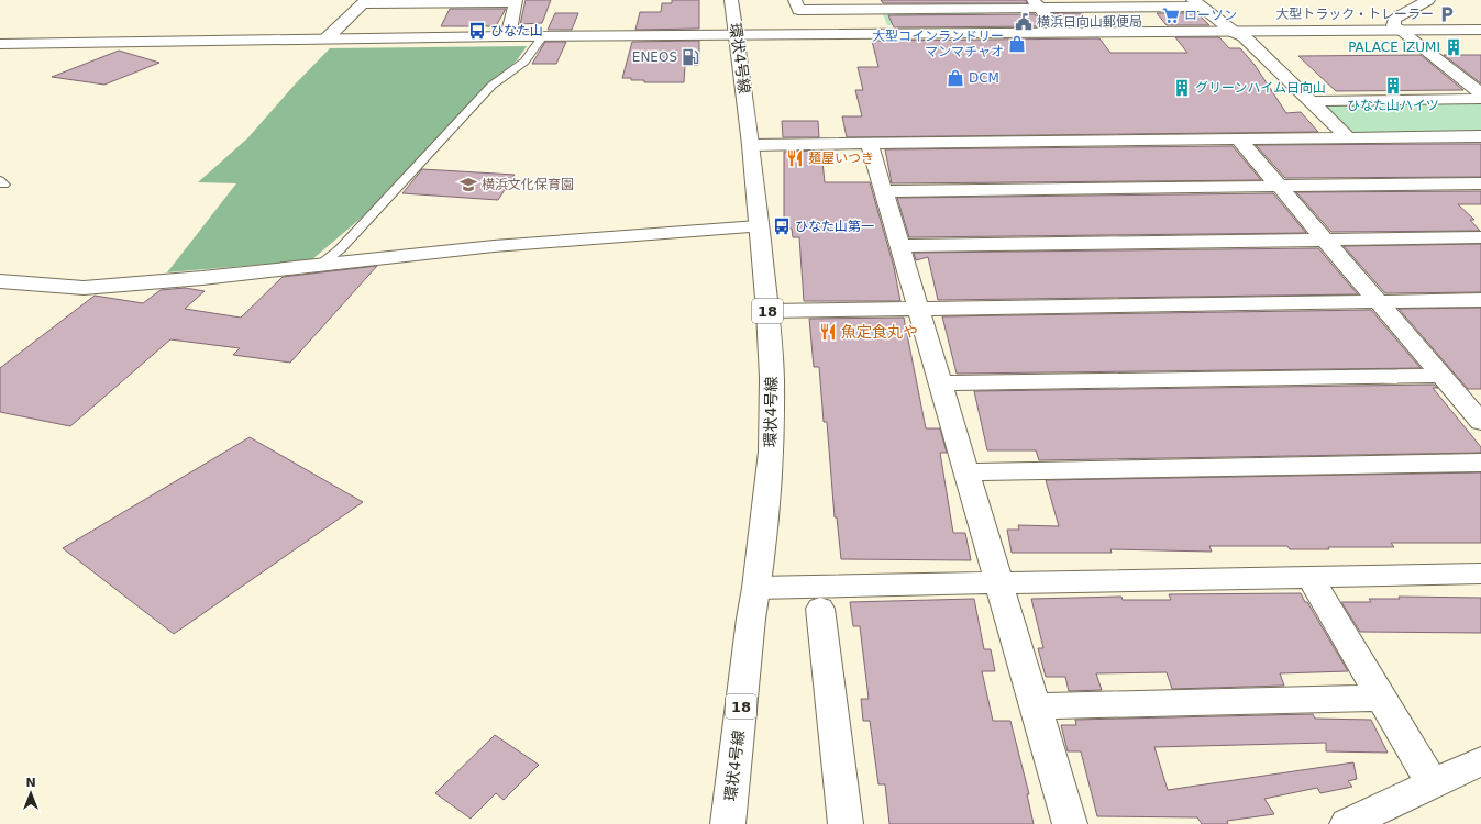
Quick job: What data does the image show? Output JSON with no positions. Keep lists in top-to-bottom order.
{
  "streets": {
    "street": ["環状4号線", "18"]
  },
  "places": {
    "parking": ["大型トラック・トレーラー"],
    "supermarket": ["ローソン"],
    "public building": ["横浜日向山郵便局"],
    "bus stop": ["ひなた山", "ひなた山第一"],
    "shop": ["大型コインランドリー マンマチャオ", "DCM"],
    "building": ["PALACE IZUMI", "ひなた山ハイツ", "グリーンハイム日向山"],
    "fuel station": ["ENEOS"],
    "restaurant": ["麺屋いつき", "魚定食丸や"],
    "school or university": ["横浜文化保育園"]
  },
  "north": "top"
}
